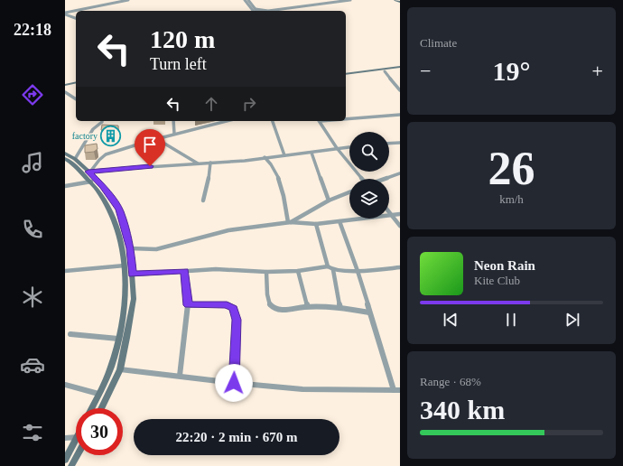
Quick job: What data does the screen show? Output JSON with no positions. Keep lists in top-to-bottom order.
{
  "places": {
    "building": ["factory"]
  },
  "page": {
    "tabs": "22:18",
    "tile": [
      "Climate",
      ["26", "km/h"],
      ["Range · 68%", "340 km"]
    ],
    "turn": ["120 m", "Turn left"],
    "heat": ["−", "19°", "+"],
    "song": ["Neon Rain", "Kite Club"],
    "limit": "30",
    "trip": "22:20 · 2 min · 670 m"
  }
}
